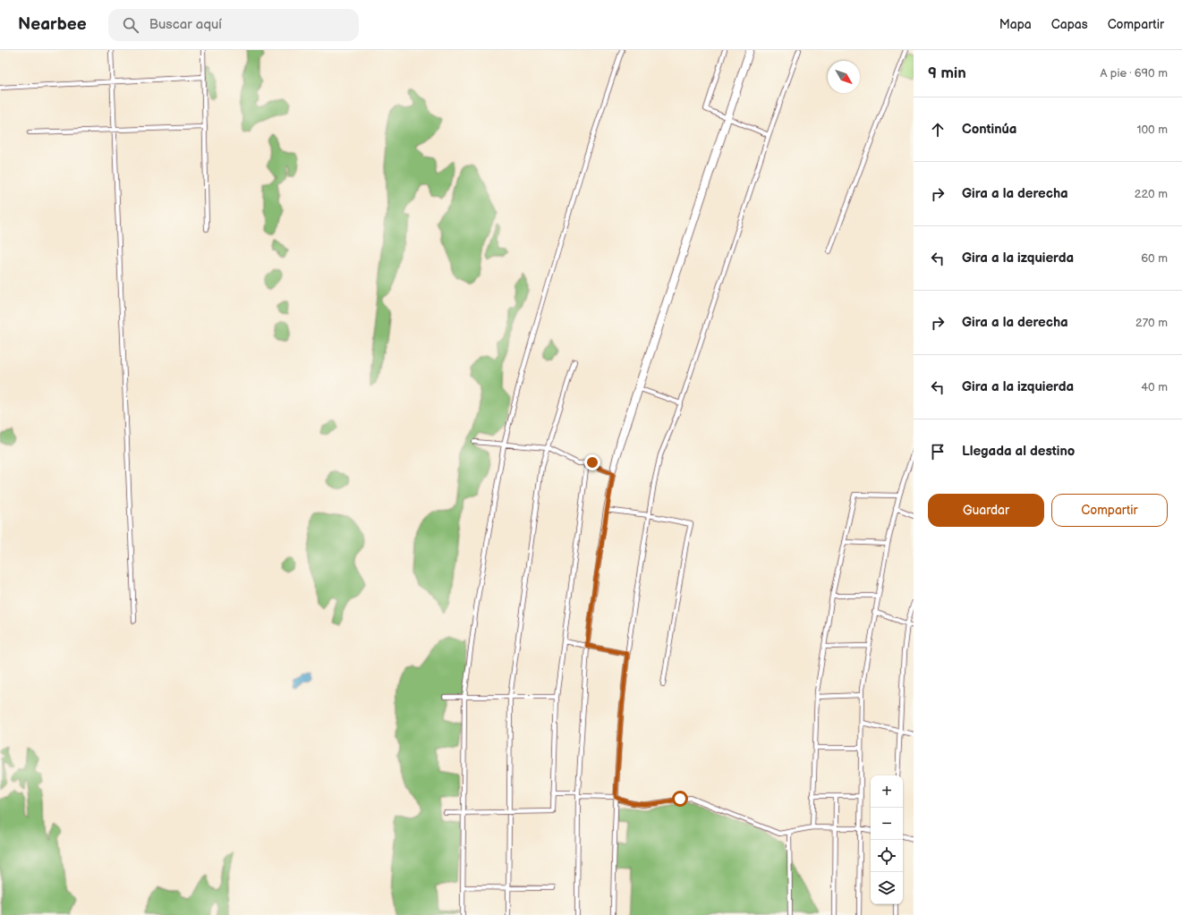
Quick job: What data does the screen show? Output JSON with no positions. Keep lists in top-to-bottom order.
{
  "north": "bottom right",
  "page": {
    "header": "Nearbee",
    "search": "Buscar aquí",
    "nav": ["Mapa", "Capas", "Compartir"],
    "heading": ["9 min", "A pie · 690 m"],
    "list": [
      ["Continúa", "100 m"],
      ["Gira a la derecha", "220 m"],
      ["Gira a la izquierda", "60 m"],
      ["Gira a la derecha", "270 m"],
      ["Gira a la izquierda", "40 m"],
      "Llegada al destino"
    ],
    "buttons": ["Guardar", "Compartir"],
    "map_buttons": ["+", "−"]
  }
}
